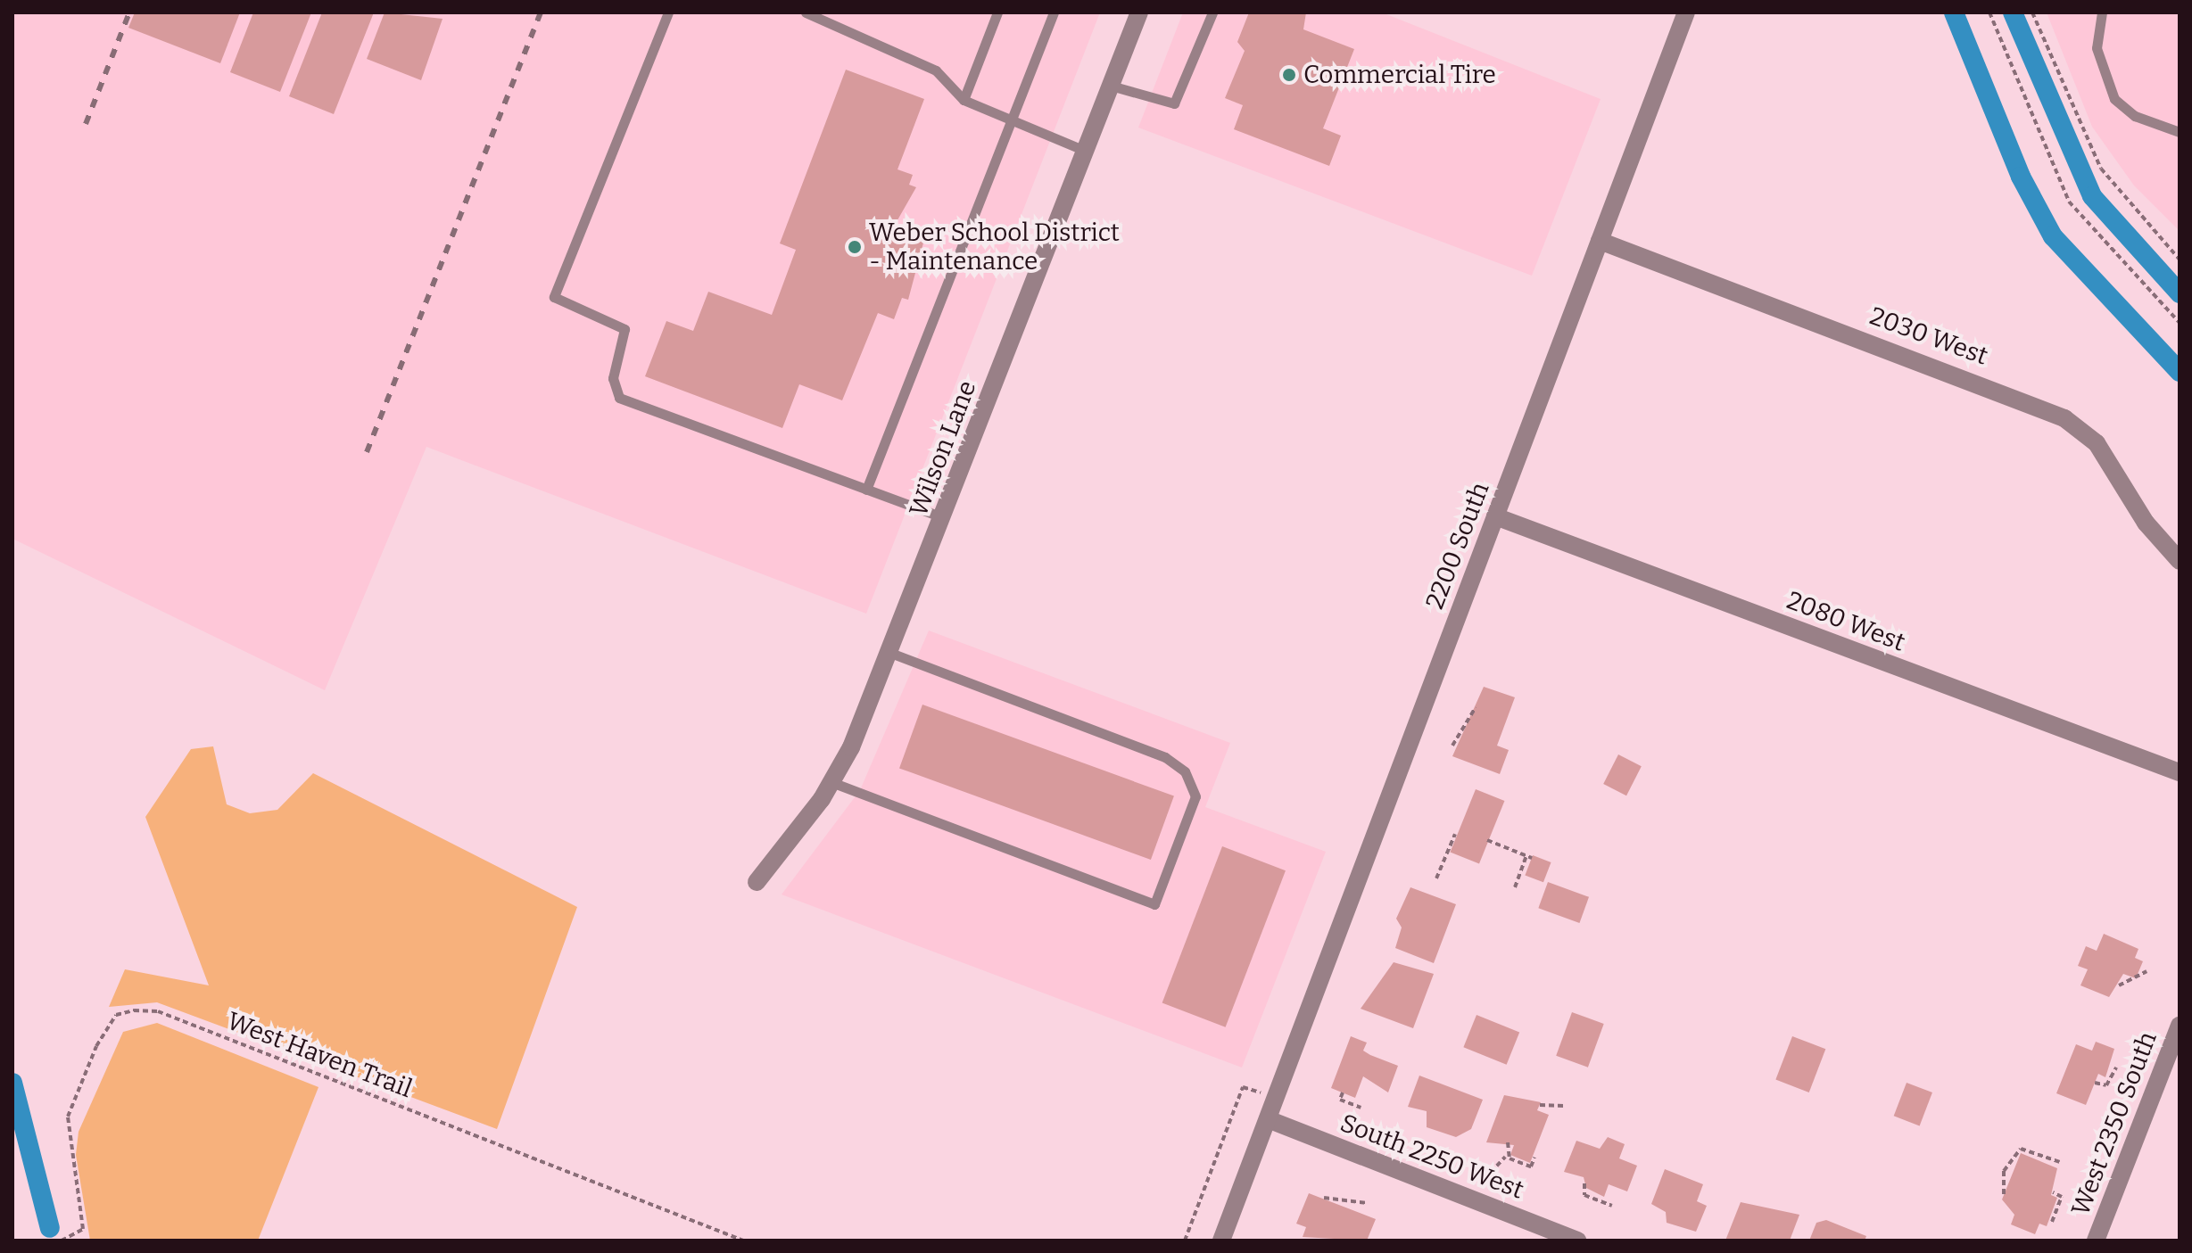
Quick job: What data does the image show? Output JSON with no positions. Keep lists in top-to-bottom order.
{
  "streets": {
    "street": [
      "2030 West",
      "Wilson Lane",
      "2200 South",
      "2080 West",
      "West 2350 South",
      "South 2250 West"
    ],
    "path": ["West Haven Trail"]
  },
  "crossings": [
    ["2030 West", "2200 South"],
    ["2200 South", "2080 West"],
    ["2200 South", "South 2250 West"]
  ],
  "places": ["Commercial Tire", "Weber School District - Maintenance"]
}
